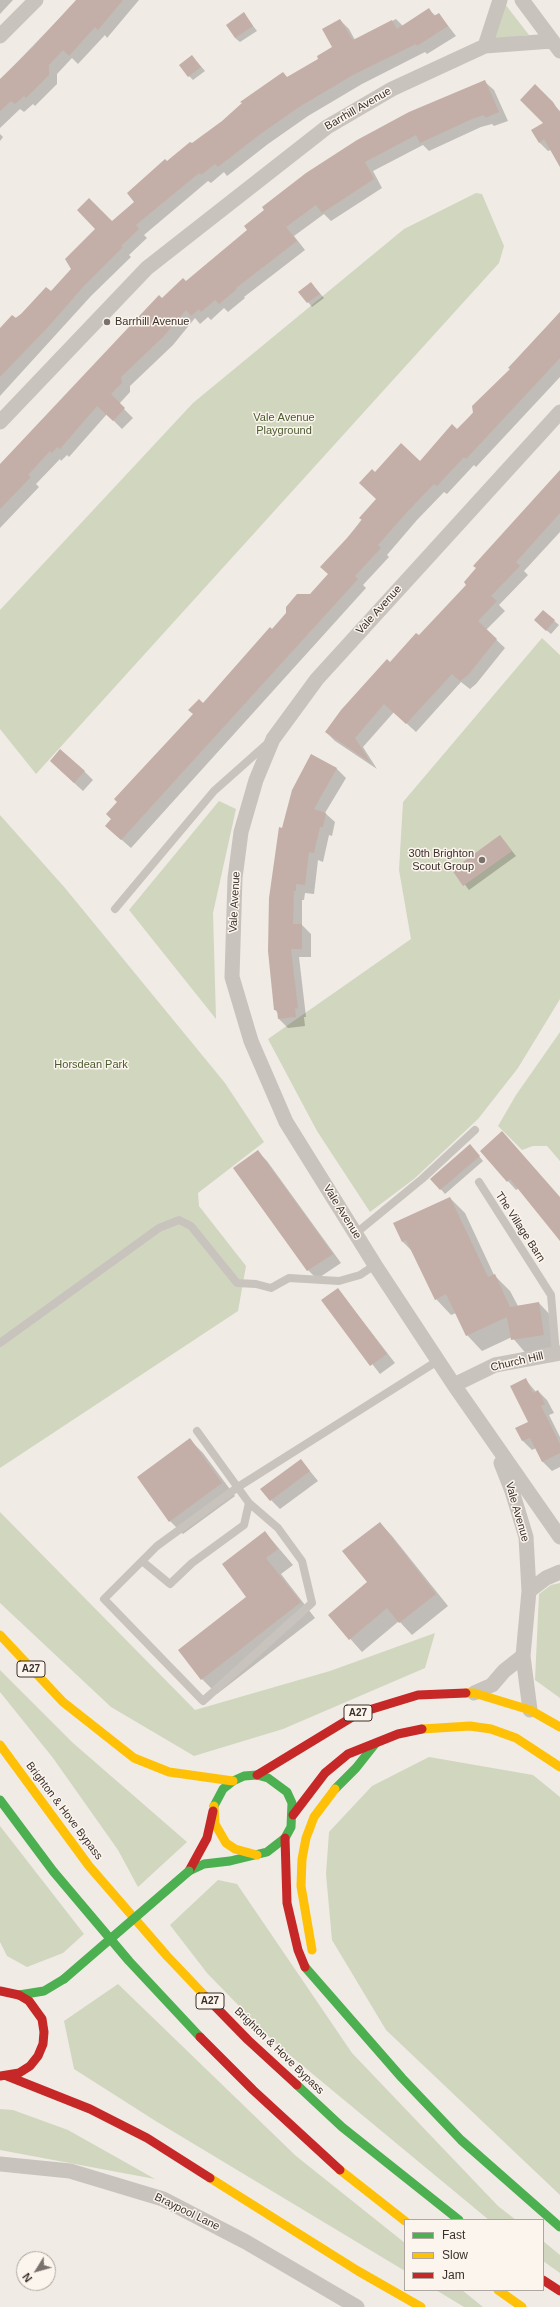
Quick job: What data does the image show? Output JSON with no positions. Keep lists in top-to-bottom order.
{
  "streets": {
    "highway": ["A27", "Brighton & Hove Bypass"],
    "street": [
      "Barrhill Avenue",
      "Vale Avenue",
      "Church Hill",
      "Braypool Lane"
    ],
    "lane": ["The Village Barn"]
  },
  "crossings": [
    ["Vale Avenue", "Church Hill"],
    ["Vale Avenue", "A27"],
    ["The Village Barn", "Church Hill"]
  ],
  "parks": ["Vale Avenue Playground", "Horsdean Park"],
  "places": ["Barrhill Avenue", "30th Brighton Scout Group"],
  "legend": ["Fast", "Slow", "Jam"],
  "north": "bottom left"
}
